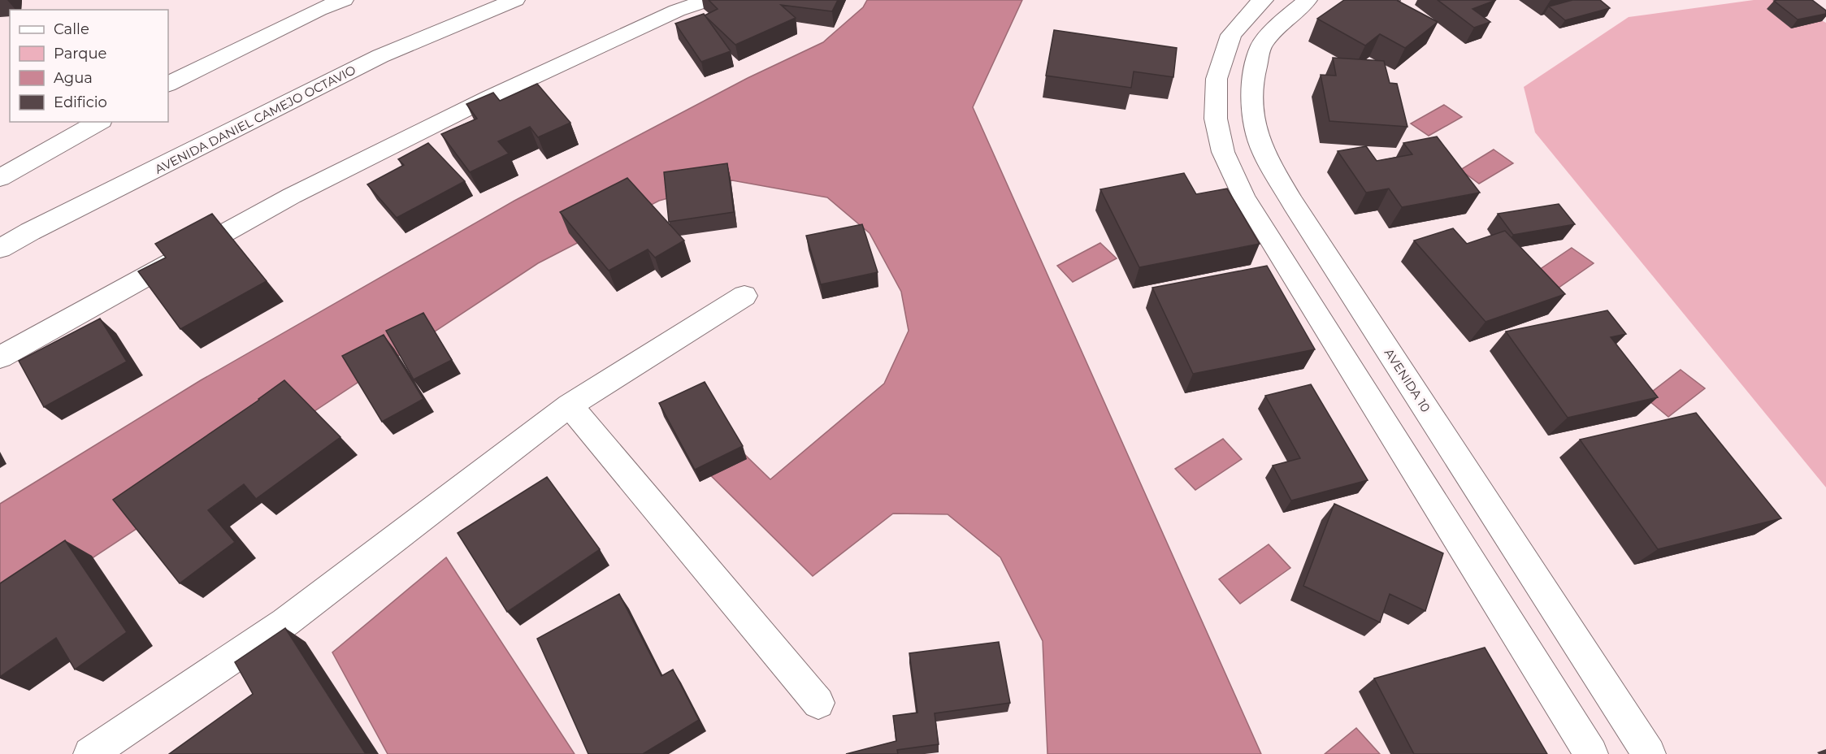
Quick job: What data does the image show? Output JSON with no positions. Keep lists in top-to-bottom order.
{
  "streets": {
    "street": ["AVENIDA DANIEL CAMEJO OCTAVIO", "AVENIDA 10"]
  },
  "legend": [
    "Calle",
    "Parque",
    "Agua",
    "Edificio"
  ]
}
